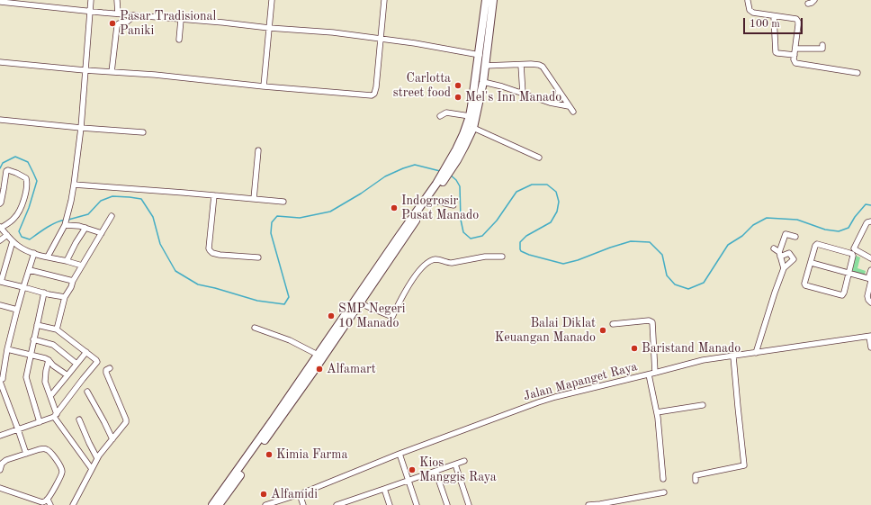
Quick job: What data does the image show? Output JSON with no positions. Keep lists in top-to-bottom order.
{
  "streets": {
    "street": ["Jalan Mapanget Raya"]
  },
  "places": [
    "Pasar Tradisional Paniki",
    "Carlotta street food",
    "Mel's Inn Manado",
    "Indogrosir Pusat Manado",
    "SMP Negeri 10 Manado",
    "Balai Diklat Keuangan Manado",
    "Baristand Manado",
    "Alfamart",
    "Kimia Farma",
    "Kios Manggis Raya",
    "Alfamidi"
  ],
  "scale_bar": "100 m"
}
